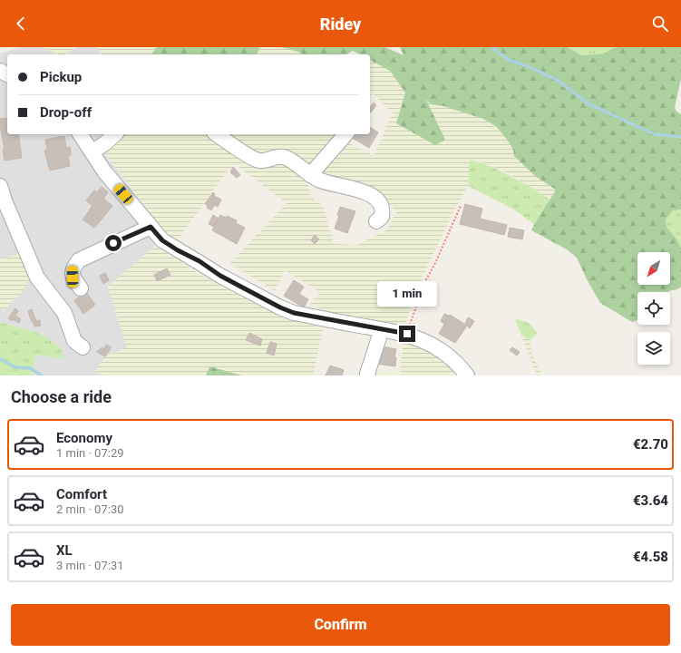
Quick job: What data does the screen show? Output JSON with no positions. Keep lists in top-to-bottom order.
{
  "north": "bottom left",
  "page": {
    "header": "Ridey",
    "banner": ["Pickup", "Drop-off"],
    "bubble": "1 min",
    "heading": "Choose a ride",
    "list": [
      {
        "name": "Economy",
        "note": "1 min · 07:29",
        "value": "€2.70"
      },
      {
        "name": "Comfort",
        "note": "2 min · 07:30",
        "value": "€3.64"
      },
      {
        "name": "XL",
        "note": "3 min · 07:31",
        "value": "€4.58"
      }
    ],
    "buttons": "Confirm"
  }
}
